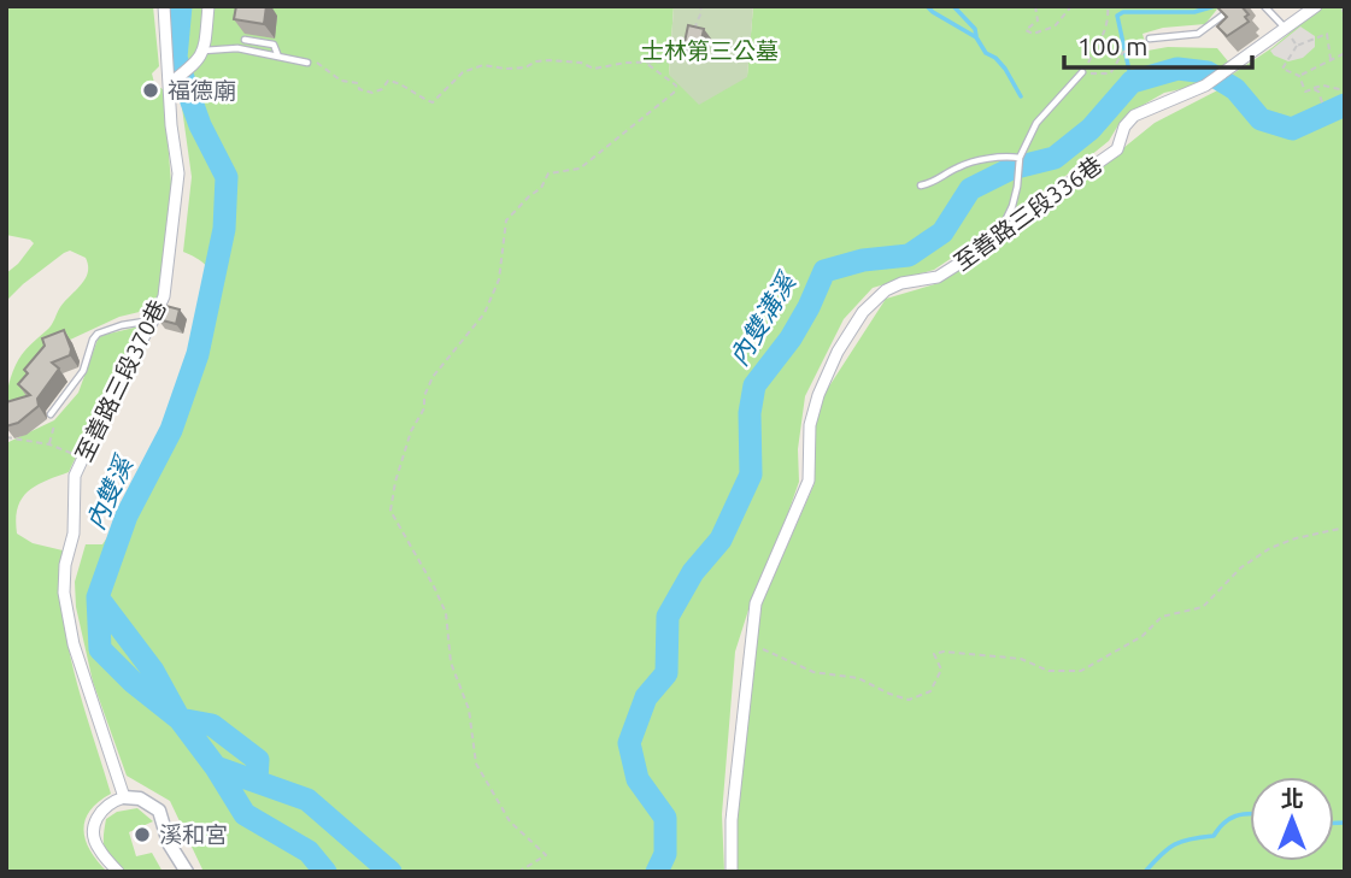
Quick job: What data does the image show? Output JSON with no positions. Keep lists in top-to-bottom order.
{
  "streets": {
    "street": ["至善路三段336巷", "至善路三段370巷"]
  },
  "water": ["內雙溝溪", "內雙溪"],
  "parks": ["士林第三公墓"],
  "places": ["福德廟", "溪和宮"],
  "scale_bar": "100 m",
  "north": "top"
}
